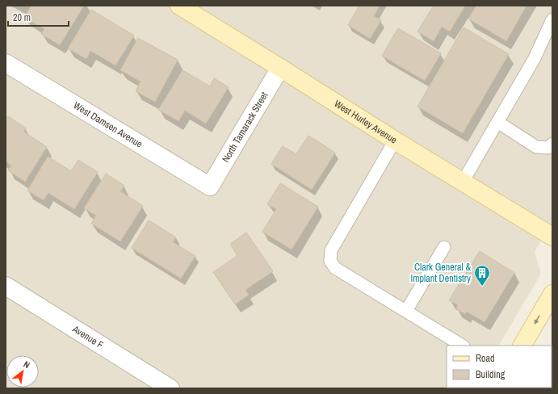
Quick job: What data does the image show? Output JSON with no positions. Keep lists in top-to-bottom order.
{
  "streets": {
    "street": [
      "West Hurley Avenue",
      "West Damsen Avenue",
      "North Tamarack Street",
      "Avenue F"
    ]
  },
  "crossings": [
    ["West Hurley Avenue", "North Tamarack Street"],
    ["West Damsen Avenue", "North Tamarack Street"]
  ],
  "places": {
    "building": ["Clark General & Implant Dentistry"]
  },
  "legend": ["Road", "Building"],
  "scale_bar": "20 m",
  "north": "top right"
}
